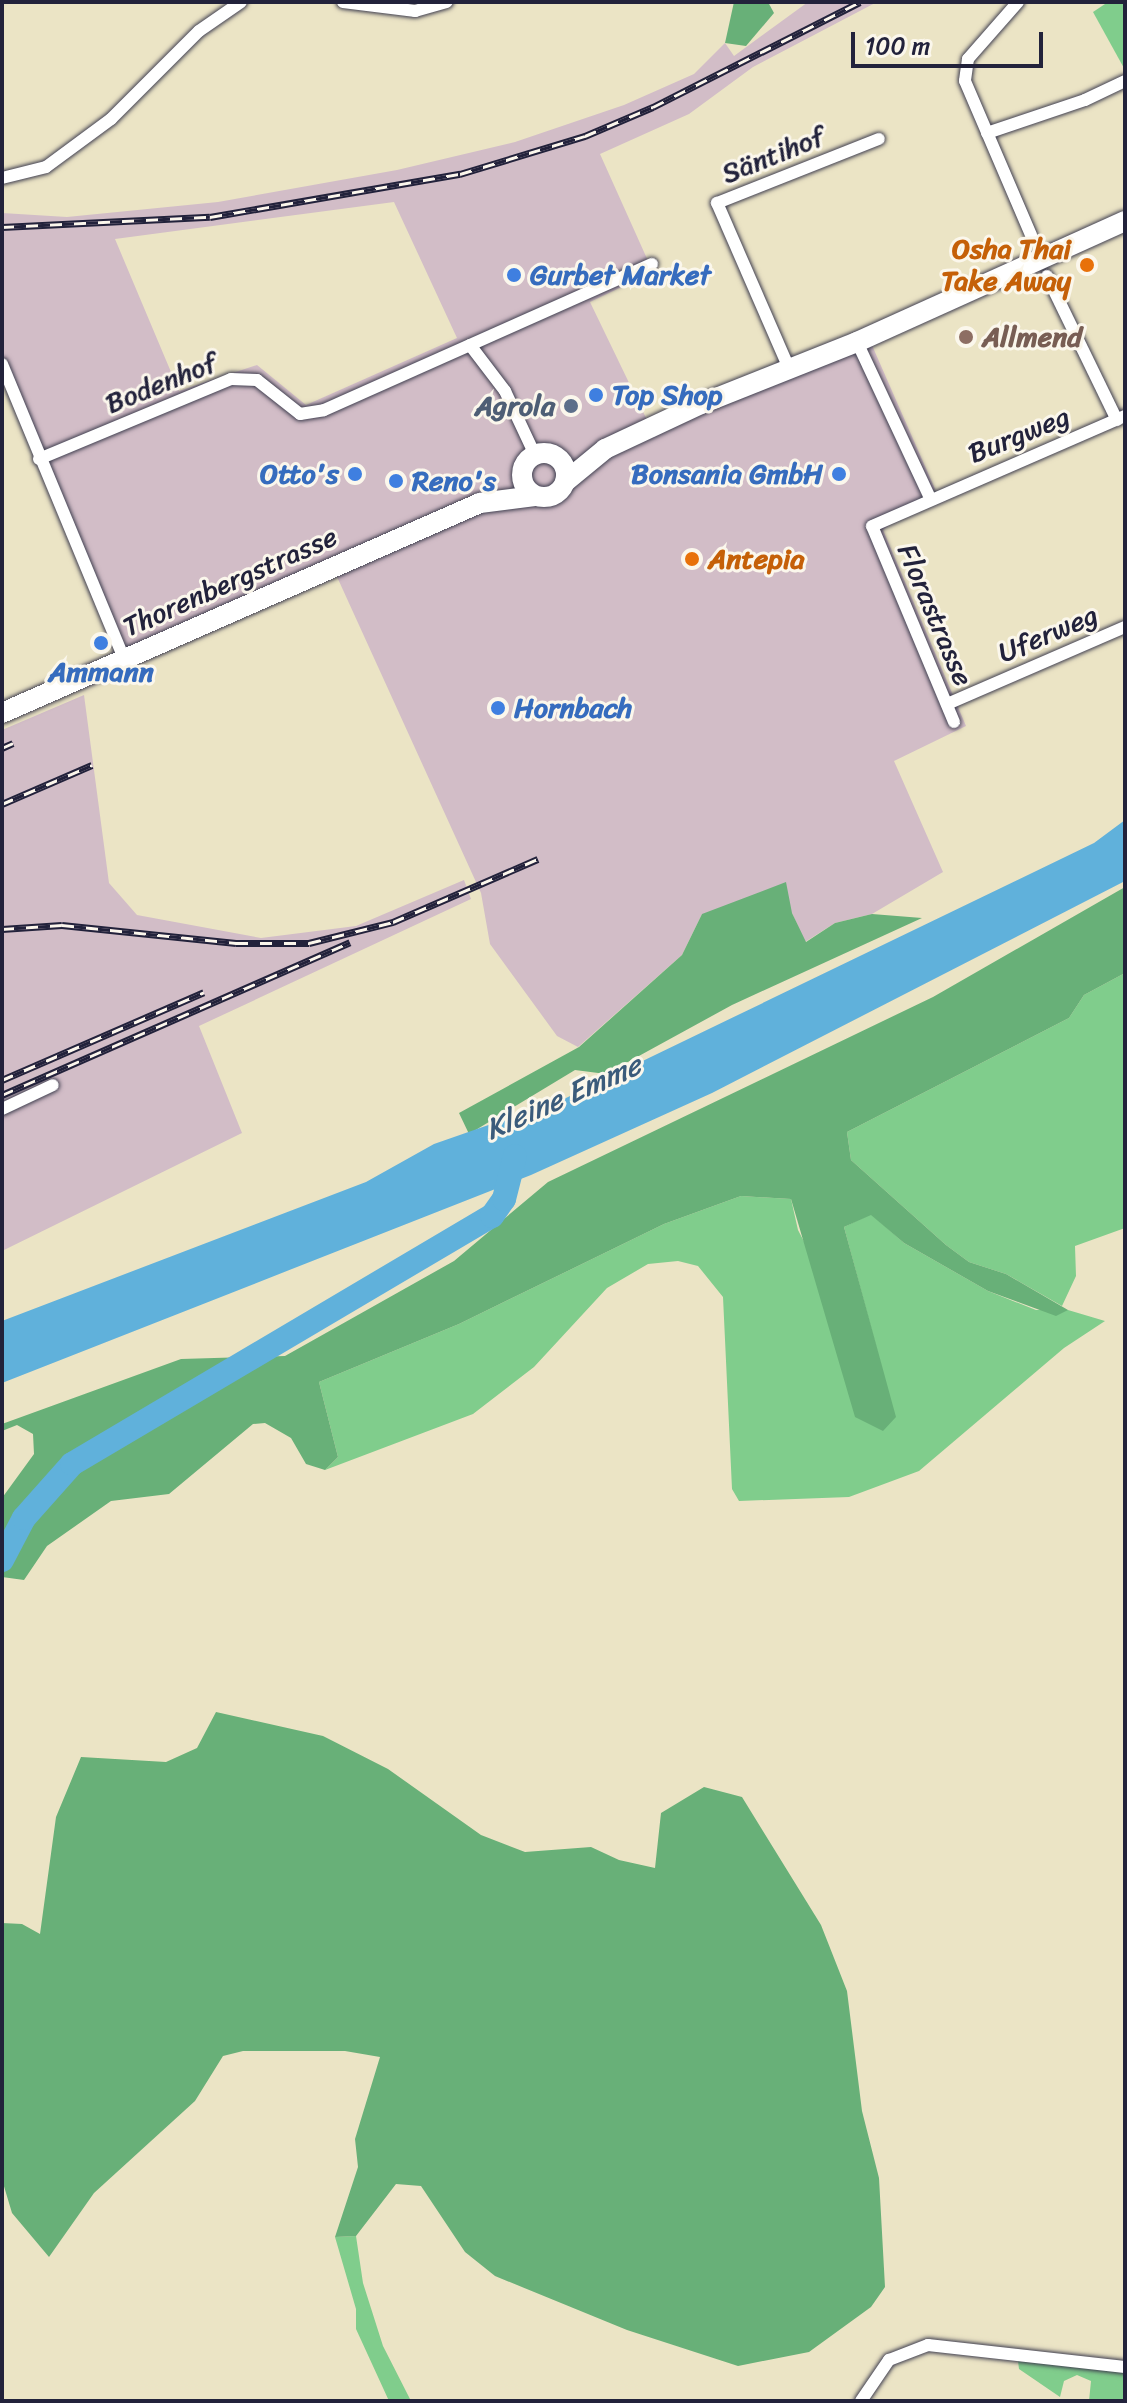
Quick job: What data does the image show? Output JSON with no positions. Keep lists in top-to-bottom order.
{
  "streets": {
    "main road": ["Thorenbergstrasse"],
    "street": [
      "Säntihof",
      "Bodenhof",
      "Burgweg",
      "Florastrasse",
      "Uferweg"
    ]
  },
  "crossings": [
    ["Burgweg", "Florastrasse"],
    ["Florastrasse", "Uferweg"]
  ],
  "water": ["Kleine Emme"],
  "places": [
    "Osha Thai Take Away",
    "Gurbet Market",
    "Allmend",
    "Top Shop",
    "Agrola",
    "Otto's",
    "Bonsania GmbH",
    "Reno's",
    "Antepia",
    "Ammann",
    "Hornbach"
  ],
  "scale_bar": "100 m"
}
